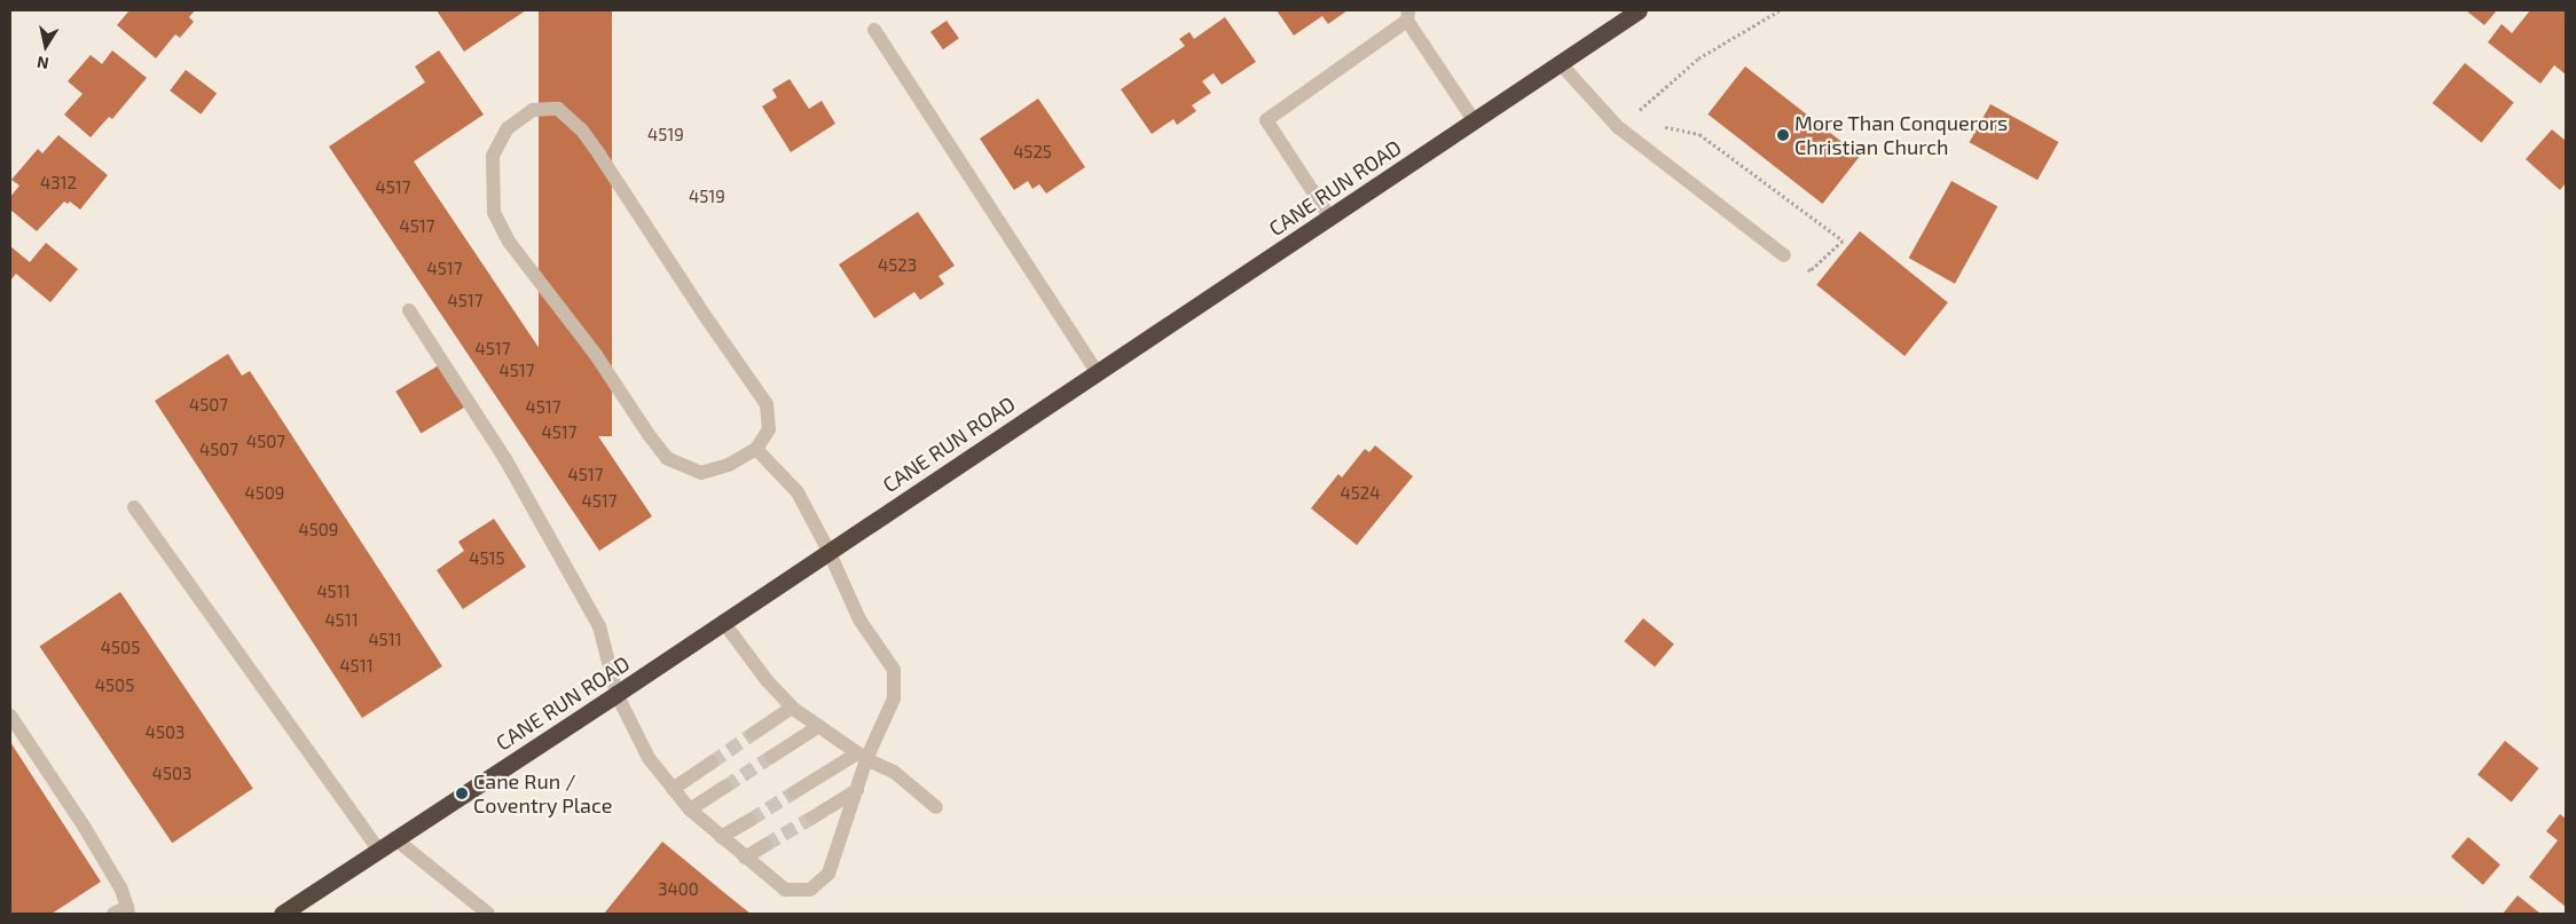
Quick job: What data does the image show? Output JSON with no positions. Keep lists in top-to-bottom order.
{
  "streets": {
    "highway": ["CANE RUN ROAD"]
  },
  "places": ["More Than Conquerors Christian Church", "Cane Run / Coventry Place"],
  "house_numbers": [
    "4519",
    "4525",
    "4312",
    "4517",
    "4519",
    "4517",
    "4523",
    "4517",
    "4517",
    "4517",
    "4517",
    "4507",
    "4517",
    "4517",
    "4507",
    "4507",
    "4517",
    "4509",
    "4524",
    "4517",
    "4509",
    "4515",
    "4511",
    "4511",
    "4511",
    "4505",
    "4511",
    "4505",
    "4503",
    "4503",
    "3400"
  ],
  "north": "bottom"
}
